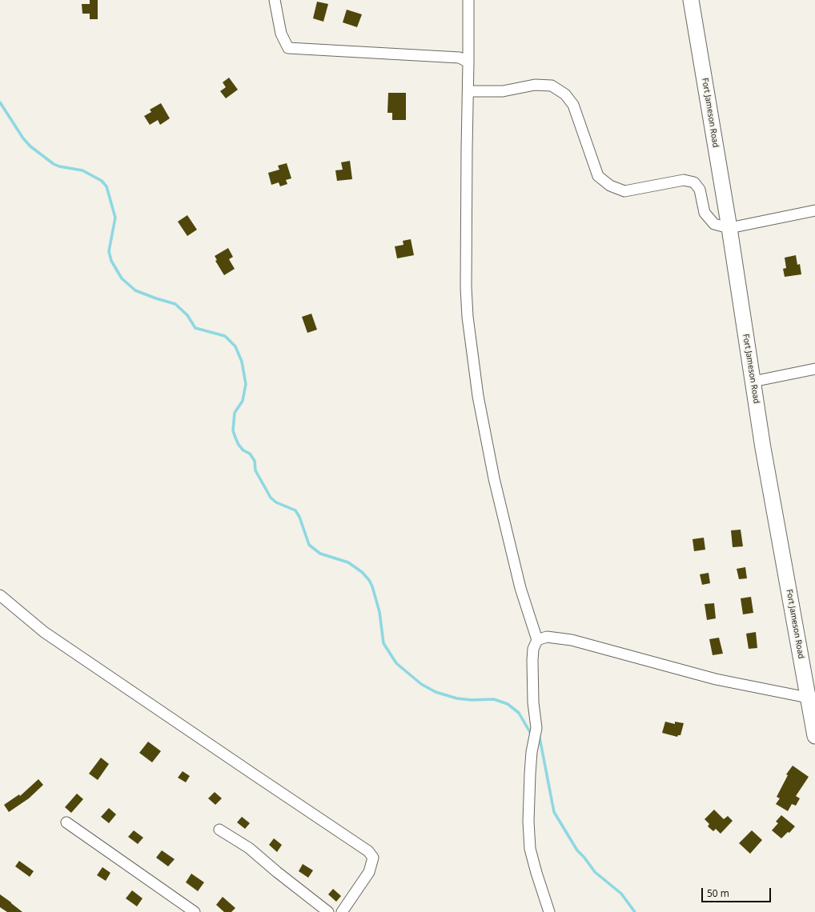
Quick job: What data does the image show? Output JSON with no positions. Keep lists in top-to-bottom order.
{
  "streets": {
    "street": ["Fort Jameson Road"]
  },
  "scale_bar": "50 m"
}
